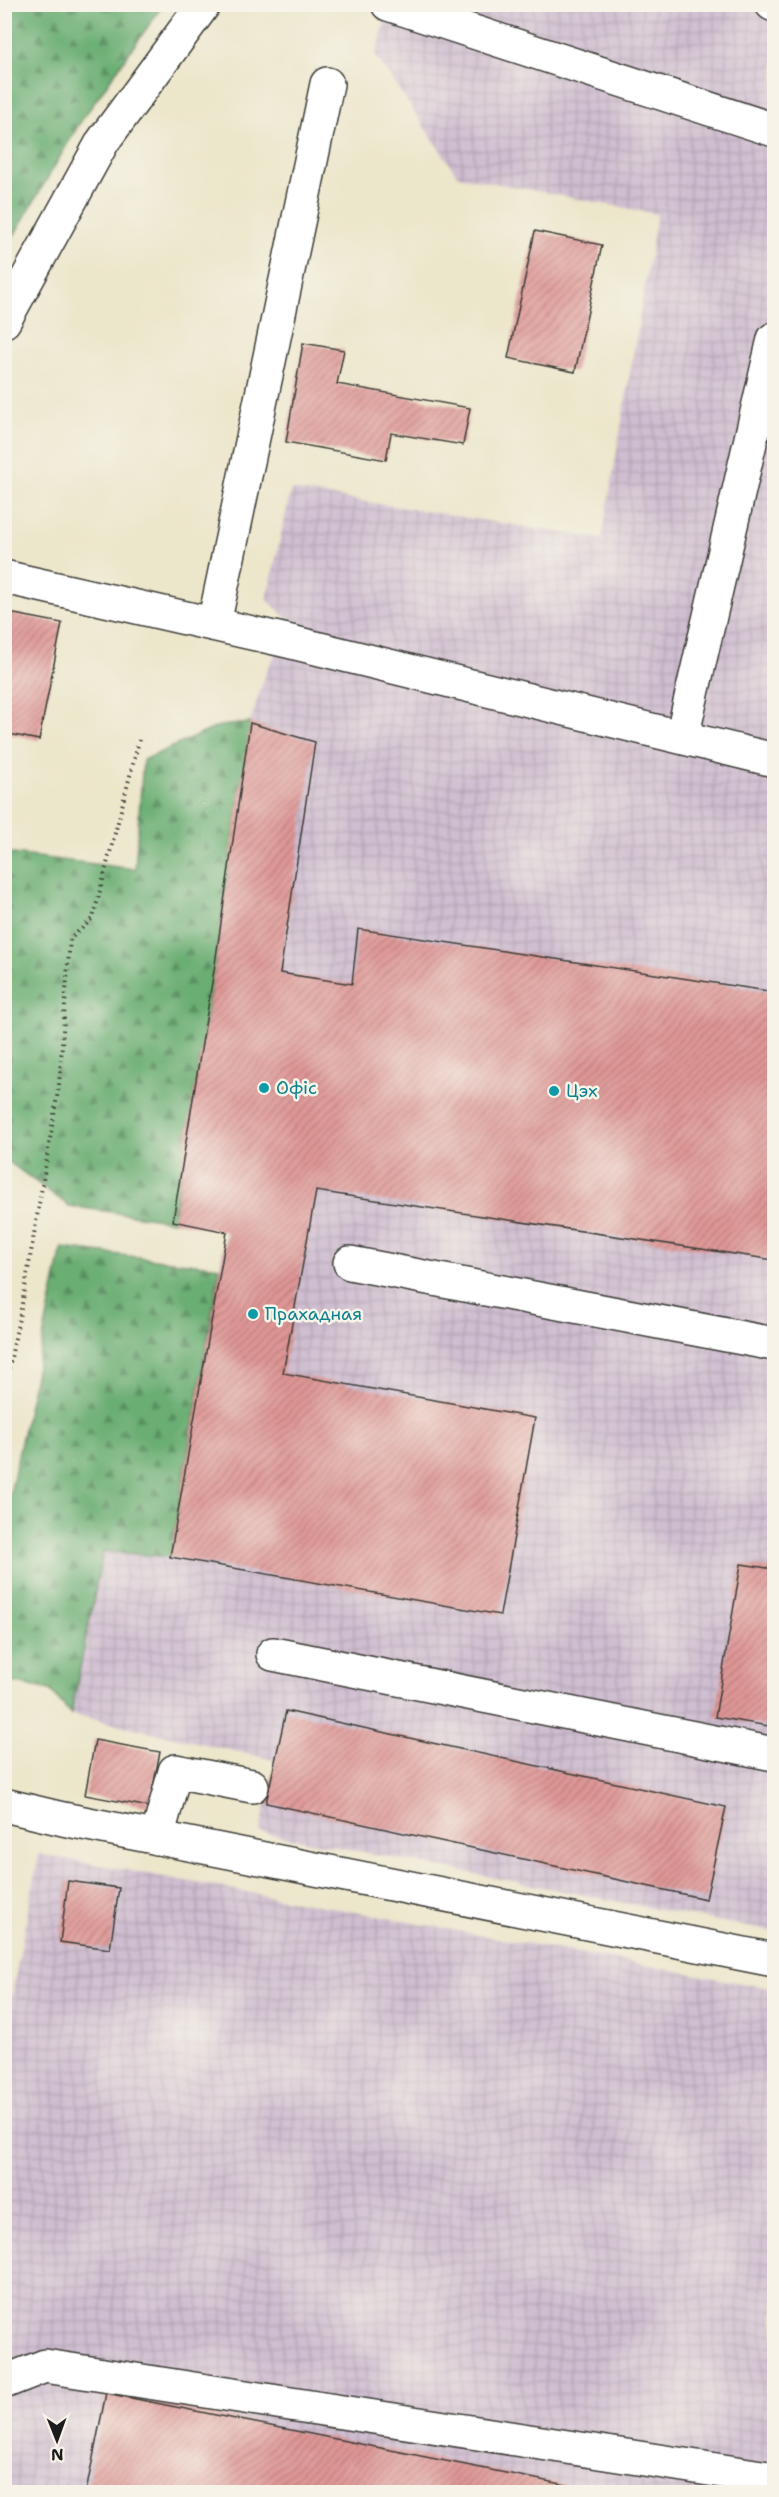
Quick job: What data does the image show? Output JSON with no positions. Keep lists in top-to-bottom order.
{
  "places": ["Офіс", "Цэх", "Прахадная"],
  "north": "bottom"
}
